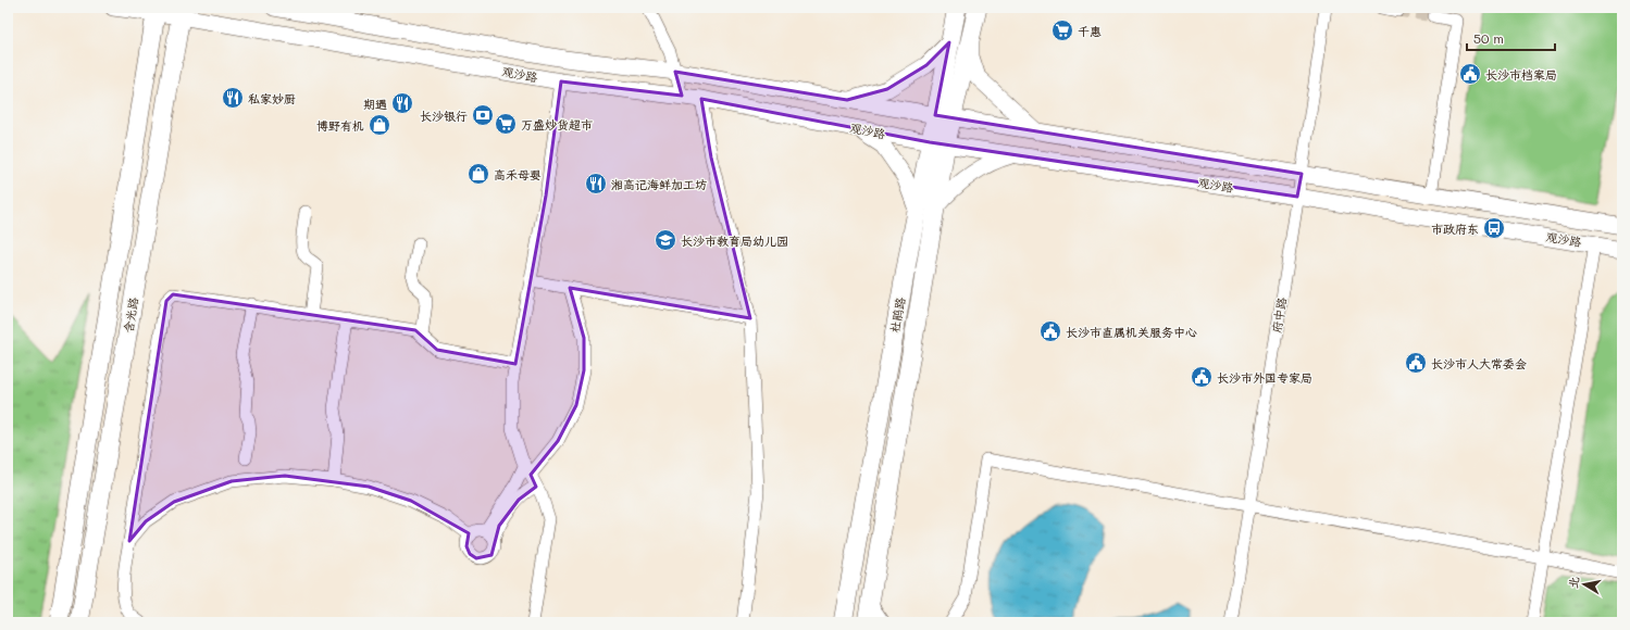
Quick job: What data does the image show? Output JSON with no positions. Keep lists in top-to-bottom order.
{
  "streets": {
    "main road": ["观沙路", "含光路", "杜鹃路"],
    "street": ["府中路"]
  },
  "crossings": [
    ["观沙路", "含光路"],
    ["观沙路", "杜鹃路"],
    ["观沙路", "府中路"]
  ],
  "places": {
    "supermarket": ["千惠", "万盛炒货超市"],
    "public building": [
      "长沙市档案局",
      "长沙市直属机关服务中心",
      "长沙市人大常委会",
      "长沙市外国专家局"
    ],
    "restaurant": ["私家妙厨", "期遇", "湘高记海鲜加工坊"],
    "bank": ["长沙银行"],
    "shop": ["博野有机", "高禾母婴"],
    "bus stop": ["市政府东"],
    "school or university": ["长沙市教育局幼儿园"]
  },
  "scale_bar": "50 m",
  "north": "left"
}
